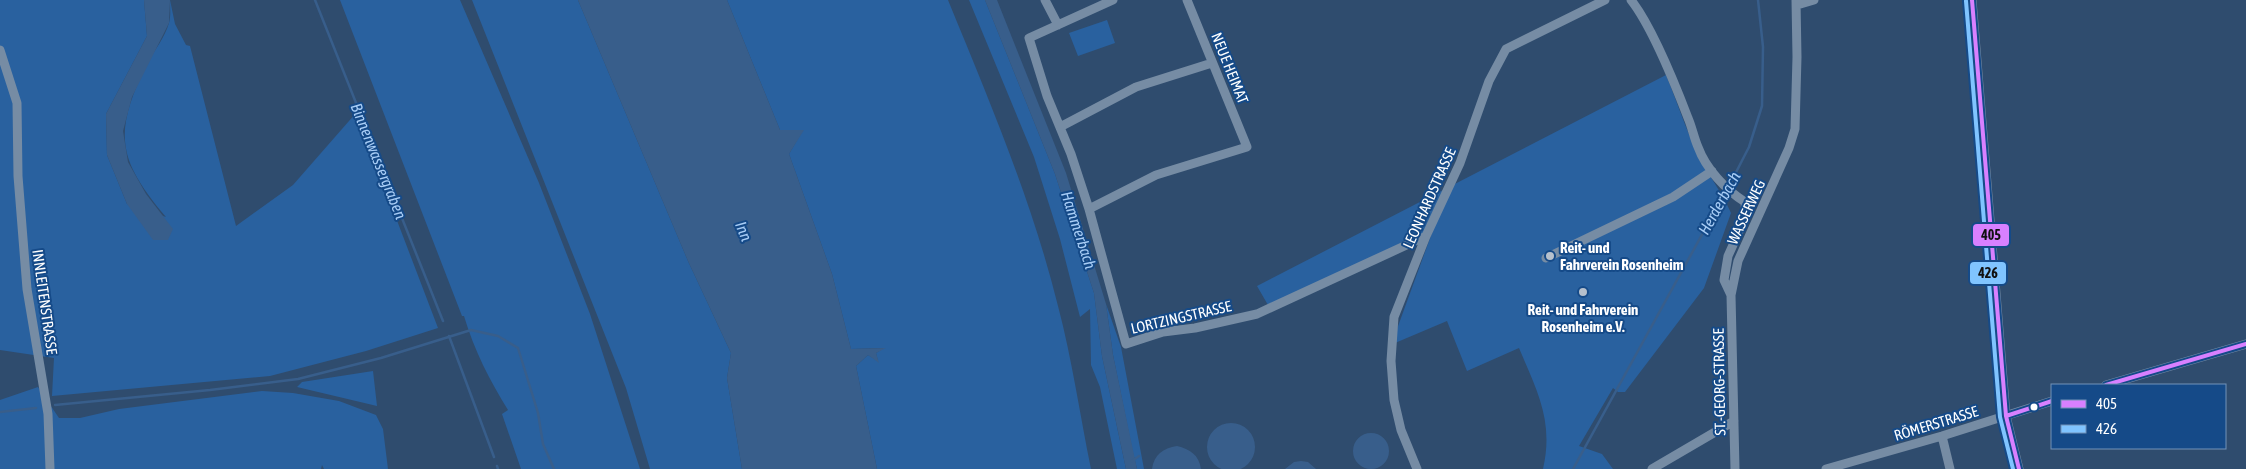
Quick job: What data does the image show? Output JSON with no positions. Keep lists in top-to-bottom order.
{
  "streets": {
    "street": [
      "NEUE HEIMAT",
      "LEONHARDSTRASSE",
      "WASSERWEG",
      "INNLEITENSTRASSE",
      "LORTZINGSTRASSE",
      "ST.-GEORG-STRASSE",
      "RÖMERSTRASSE"
    ]
  },
  "crossings": [
    ["NEUE HEIMAT", "LORTZINGSTRASSE"],
    ["LEONHARDSTRASSE", "LORTZINGSTRASSE"],
    ["WASSERWEG", "ST.-GEORG-STRASSE"]
  ],
  "water": [
    "Binnenwassergraben",
    "Herderbach",
    "Hammerbach",
    "Inn"
  ],
  "places": ["Reit- und Fahrverein Rosenheim", "Reit- und Fahrverein Rosenheim e.V."],
  "lines": ["transit line 405", "transit line 426"],
  "legend": ["405", "426"]
}
